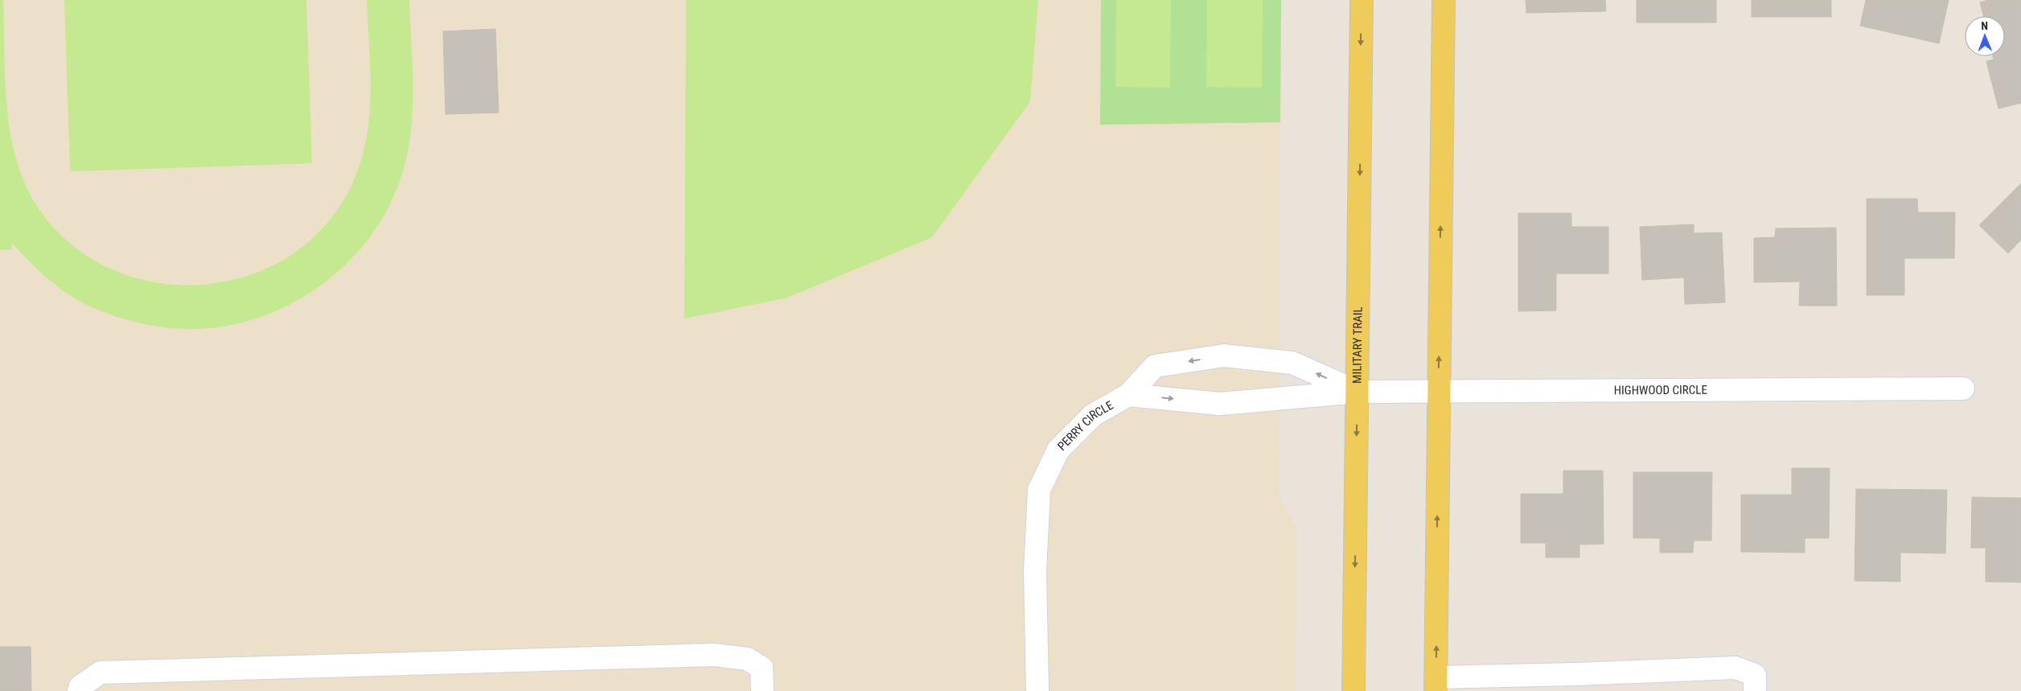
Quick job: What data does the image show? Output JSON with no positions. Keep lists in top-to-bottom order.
{
  "streets": {
    "main road": ["MILITARY TRAIL"],
    "street": ["HIGHWOOD CIRCLE", "PERRY CIRCLE"]
  },
  "crossings": [
    ["MILITARY TRAIL", "HIGHWOOD CIRCLE"],
    ["MILITARY TRAIL", "PERRY CIRCLE"],
    ["HIGHWOOD CIRCLE", "PERRY CIRCLE"]
  ],
  "north": "top"
}
